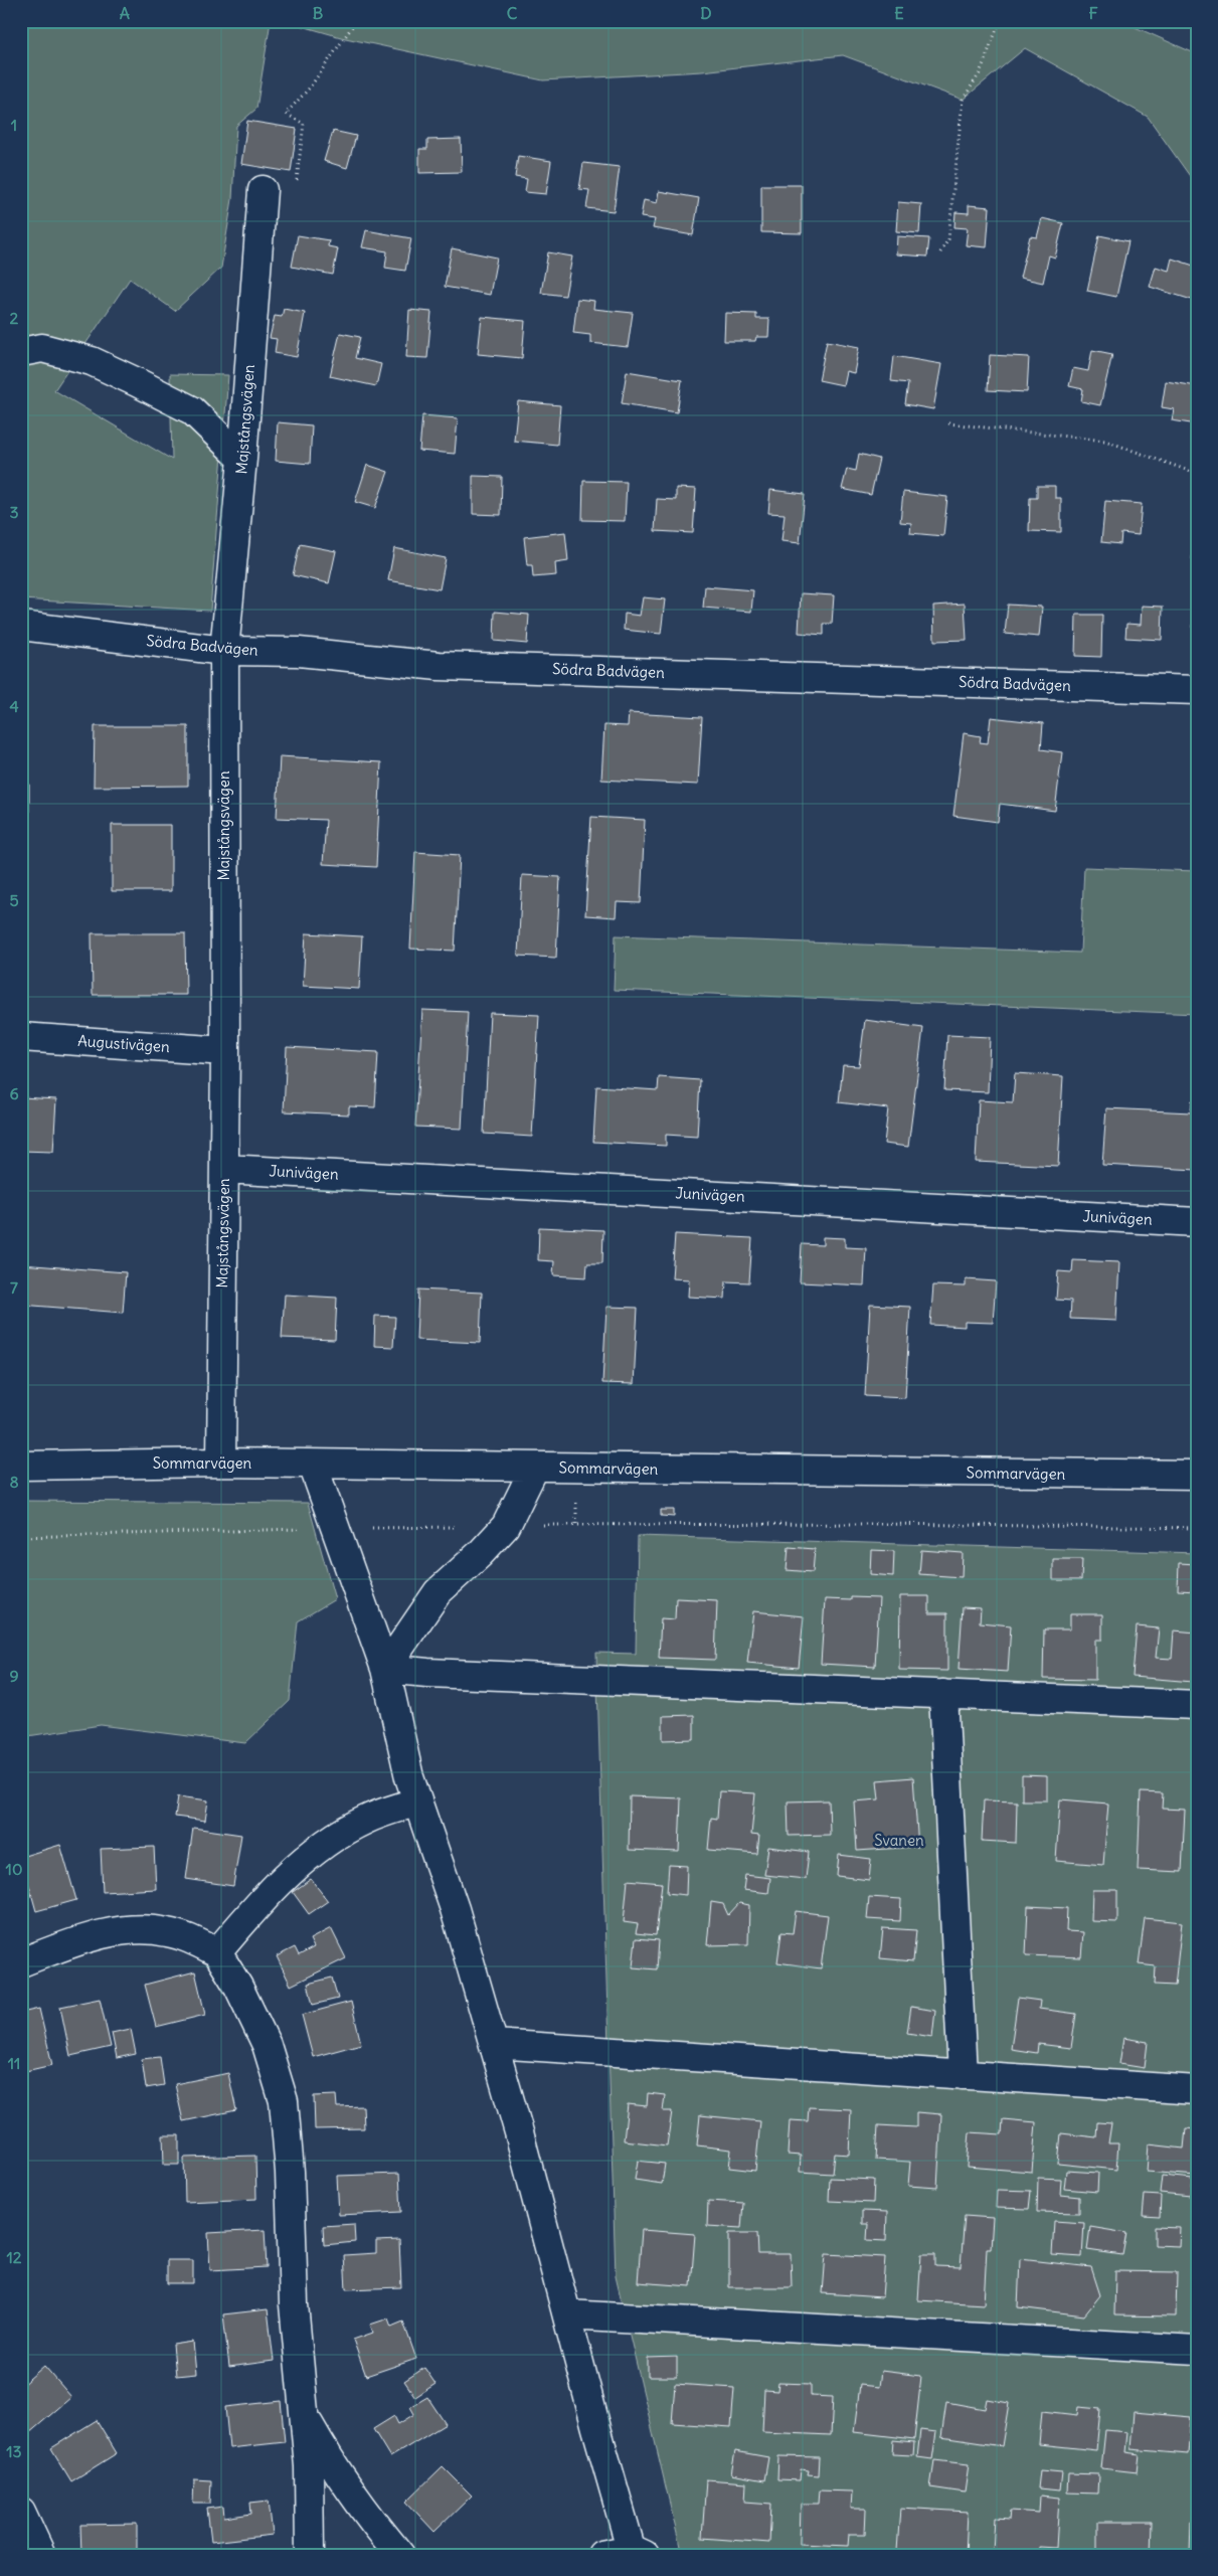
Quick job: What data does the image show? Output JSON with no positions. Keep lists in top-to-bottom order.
{
  "streets": {
    "street": [
      "Majstångsvägen",
      "Södra Badvägen",
      "Augustivägen",
      "Junivägen",
      "Sommarvägen"
    ]
  },
  "crossings": [
    ["Majstångsvägen", "Södra Badvägen"],
    ["Majstångsvägen", "Augustivägen"],
    ["Majstångsvägen", "Junivägen"],
    ["Majstångsvägen", "Sommarvägen"]
  ],
  "parks": ["Svanen"],
  "grid": {
    "columns": [
      "A",
      "B",
      "C",
      "D",
      "E",
      "F"
    ],
    "rows": [
      "1",
      "2",
      "3",
      "4",
      "5",
      "6",
      "7",
      "8",
      "9",
      "10",
      "11",
      "12",
      "13"
    ]
  }
}
